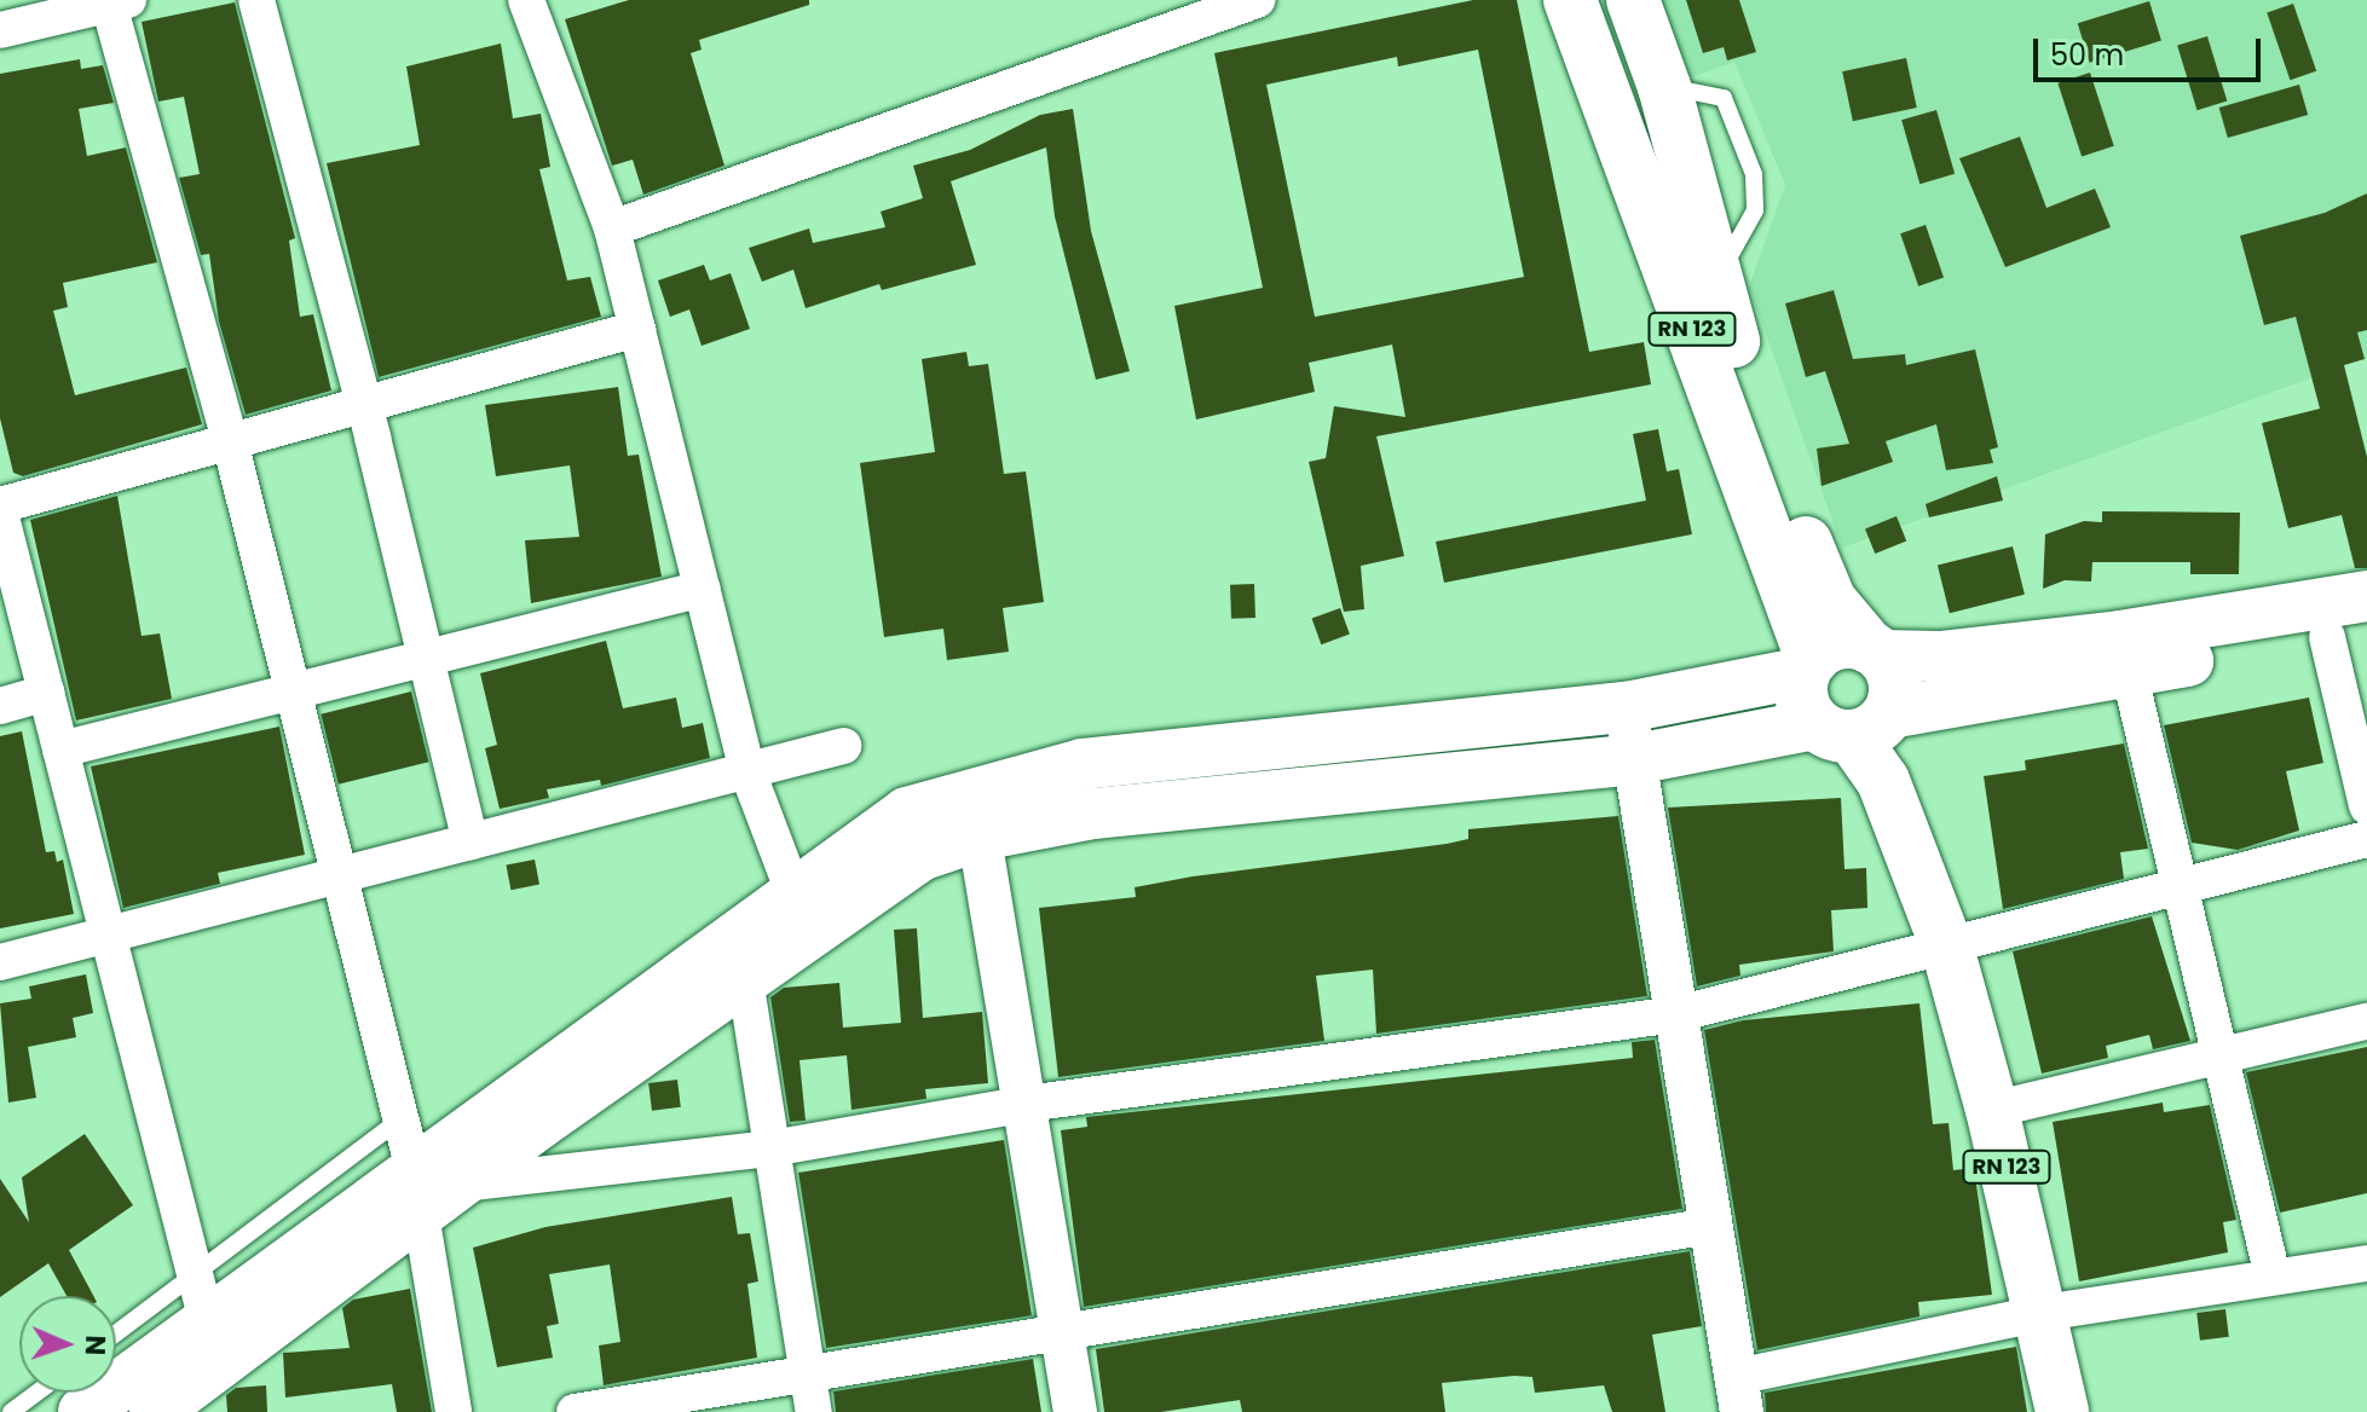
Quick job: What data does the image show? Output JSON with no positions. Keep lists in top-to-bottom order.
{
  "streets": {
    "main road": ["RN 123"]
  },
  "scale_bar": "50 m",
  "north": "right"
}
